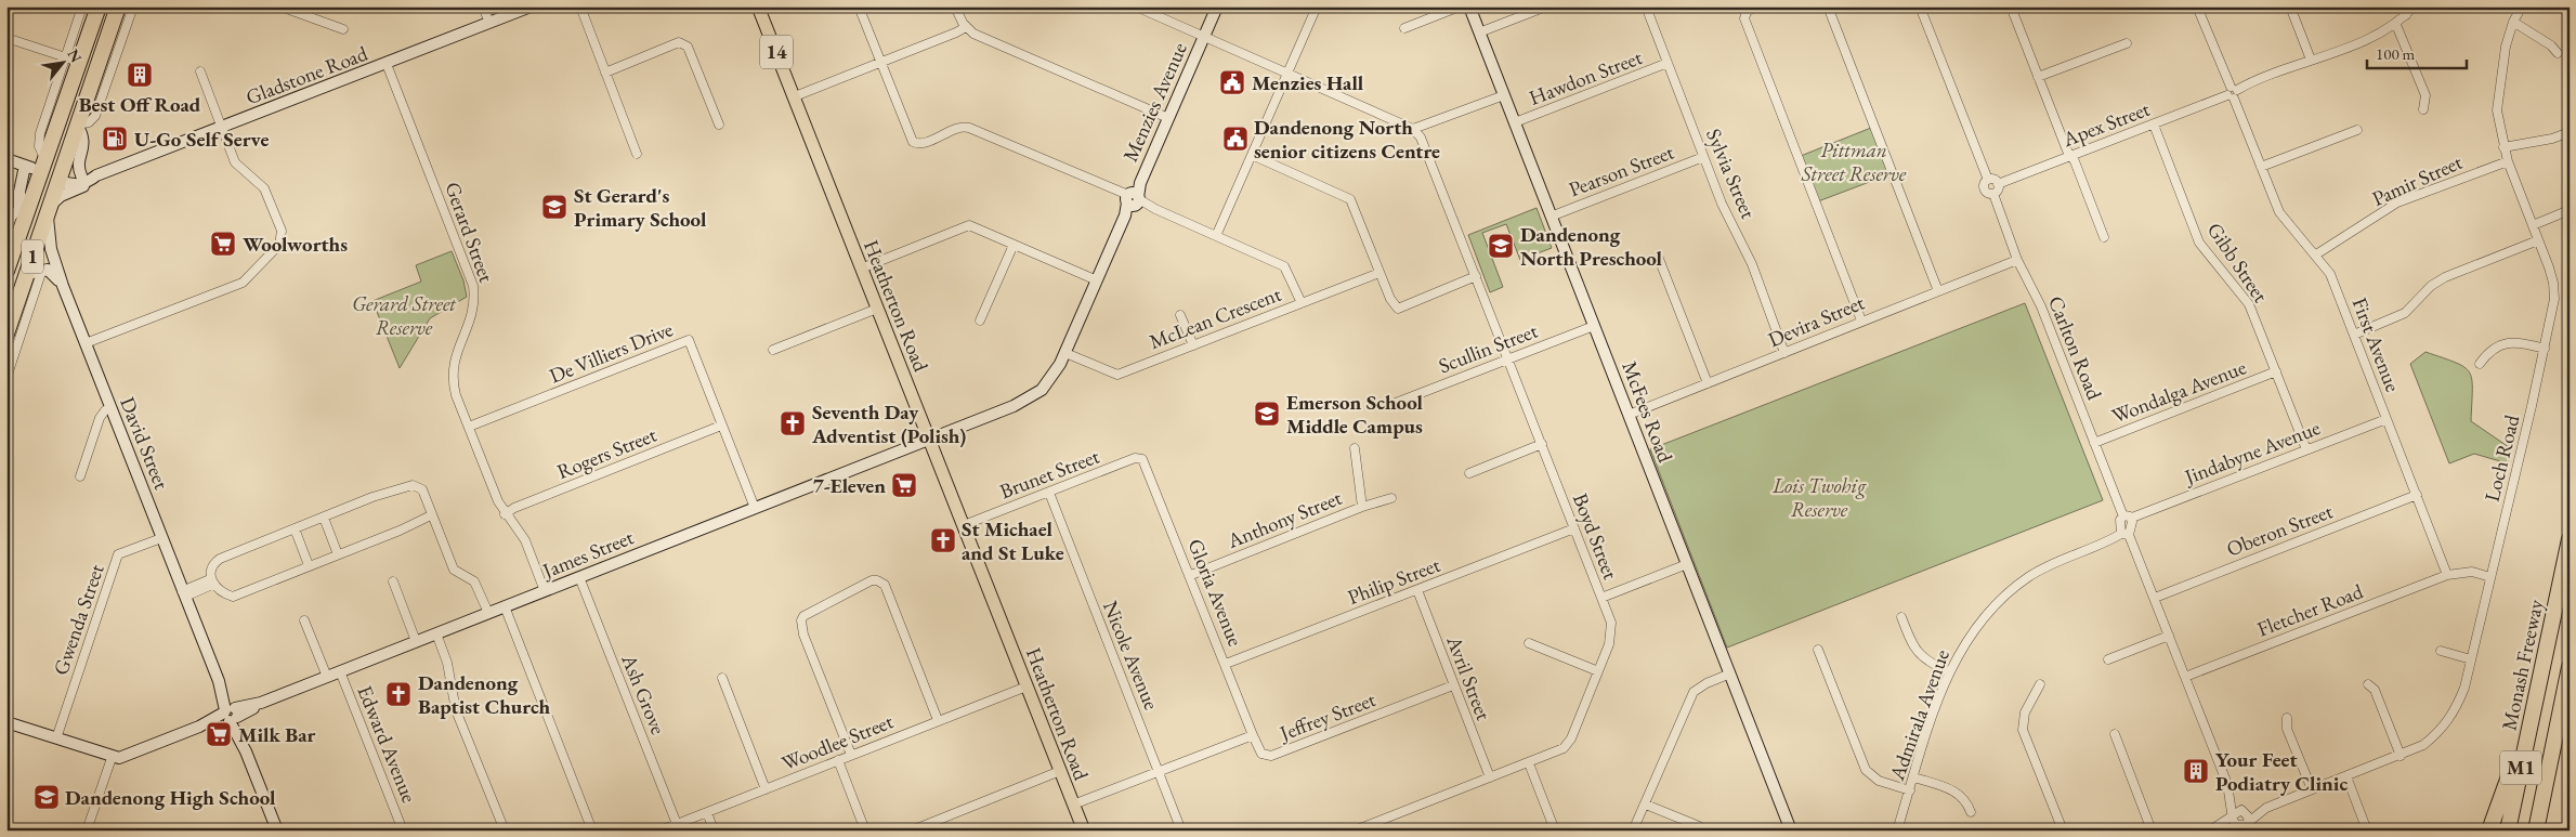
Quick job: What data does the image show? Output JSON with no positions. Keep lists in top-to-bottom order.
{
  "streets": {
    "highway": ["1", "Monash Freeway", "M1"],
    "main road": ["14", "Heatherton Road"],
    "street": [
      "Gladstone Road",
      "Hawdon Street",
      "Menzies Avenue",
      "Apex Street",
      "Pearson Street",
      "Sylvia Street",
      "Pamir Street",
      "Gerard Street",
      "Gibb Street",
      "McLean Crescent",
      "Devira Street",
      "First Avenue",
      "Scullin Street",
      "Carlton Road",
      "De Villiers Drive",
      "Wondalga Avenue",
      "McFees Road",
      "David Street",
      "Jindabyne Avenue",
      "Rogers Street",
      "Loch Road",
      "Brunet Street",
      "Anthony Street",
      "Oberon Street",
      "Boyd Street",
      "James Street",
      "Philip Street",
      "Gloria Avenue",
      "Fletcher Road",
      "Gwenda Street",
      "Nicole Avenue",
      "Avril Street",
      "Ash Grove",
      "Admirala Avenue",
      "Jeffrey Street",
      "Woodlee Street",
      "Edward Avenue"
    ]
  },
  "crossings": [
    ["Gladstone Road", "Gerard Street"],
    ["Gladstone Road", "1"],
    ["Hawdon Street", "Sylvia Street"],
    ["Hawdon Street", "McFees Road"],
    ["Menzies Avenue", "Heatherton Road"],
    ["Menzies Avenue", "McLean Crescent"],
    ["Menzies Avenue", "James Street"],
    ["Apex Street", "Gibb Street"],
    ["Apex Street", "First Avenue"],
    ["Apex Street", "Carlton Road"],
    ["Pearson Street", "Sylvia Street"],
    ["Pearson Street", "McFees Road"],
    ["Sylvia Street", "Devira Street"],
    ["Pamir Street", "First Avenue"],
    ["Pamir Street", "Loch Road"],
    ["Gerard Street", "De Villiers Drive"],
    ["Gerard Street", "Rogers Street"],
    ["Gerard Street", "James Street"],
    ["1", "David Street"],
    ["Gibb Street", "Wondalga Avenue"],
    ["Gibb Street", "Jindabyne Avenue"],
    ["Heatherton Road", "Brunet Street"],
    ["Heatherton Road", "James Street"],
    ["Heatherton Road", "Jeffrey Street"],
    ["Heatherton Road", "Woodlee Street"],
    ["Devira Street", "Carlton Road"],
    ["Devira Street", "McFees Road"],
    ["First Avenue", "Jindabyne Avenue"],
    ["First Avenue", "Oberon Street"],
    ["First Avenue", "Fletcher Road"],
    ["Scullin Street", "McFees Road"],
    ["Scullin Street", "Boyd Street"],
    ["Carlton Road", "Wondalga Avenue"],
    ["Carlton Road", "Jindabyne Avenue"],
    ["De Villiers Drive", "Rogers Street"],
    ["De Villiers Drive", "James Street"],
    ["David Street", "James Street"],
    ["David Street", "Gwenda Street"],
    ["Brunet Street", "Gloria Avenue"],
    ["Brunet Street", "Nicole Avenue"],
    ["Anthony Street", "Gloria Avenue"],
    ["Boyd Street", "Philip Street"],
    ["Boyd Street", "Avril Street"],
    ["James Street", "Ash Grove"],
    ["James Street", "Edward Avenue"],
    ["Philip Street", "Gloria Avenue"],
    ["Philip Street", "Avril Street"],
    ["Gloria Avenue", "Jeffrey Street"],
    ["Nicole Avenue", "Jeffrey Street"],
    ["Avril Street", "Jeffrey Street"],
    ["Ash Grove", "Woodlee Street"]
  ],
  "parks": ["Pittman Street Reserve", "Gerard Street Reserve", "Lois Twohig Reserve"],
  "places": {
    "building": ["Best Off Road", "Your Feet Podiatry Clinic"],
    "public building": ["Menzies Hall", "Dandenong North senior citizens Centre"],
    "fuel station": ["U-Go Self Serve"],
    "school or university": [
      "St Gerard's Primary School",
      "Dandenong North Preschool",
      "Emerson School Middle Campus",
      "Dandenong High School"
    ],
    "supermarket": ["Woolworths", "7-Eleven", "Milk Bar"],
    "church": ["Seventh Day Adventist (Polish)", "St Michael and St Luke", "Dandenong Baptist Church"]
  },
  "scale_bar": "100 m",
  "north": "top right"
}
